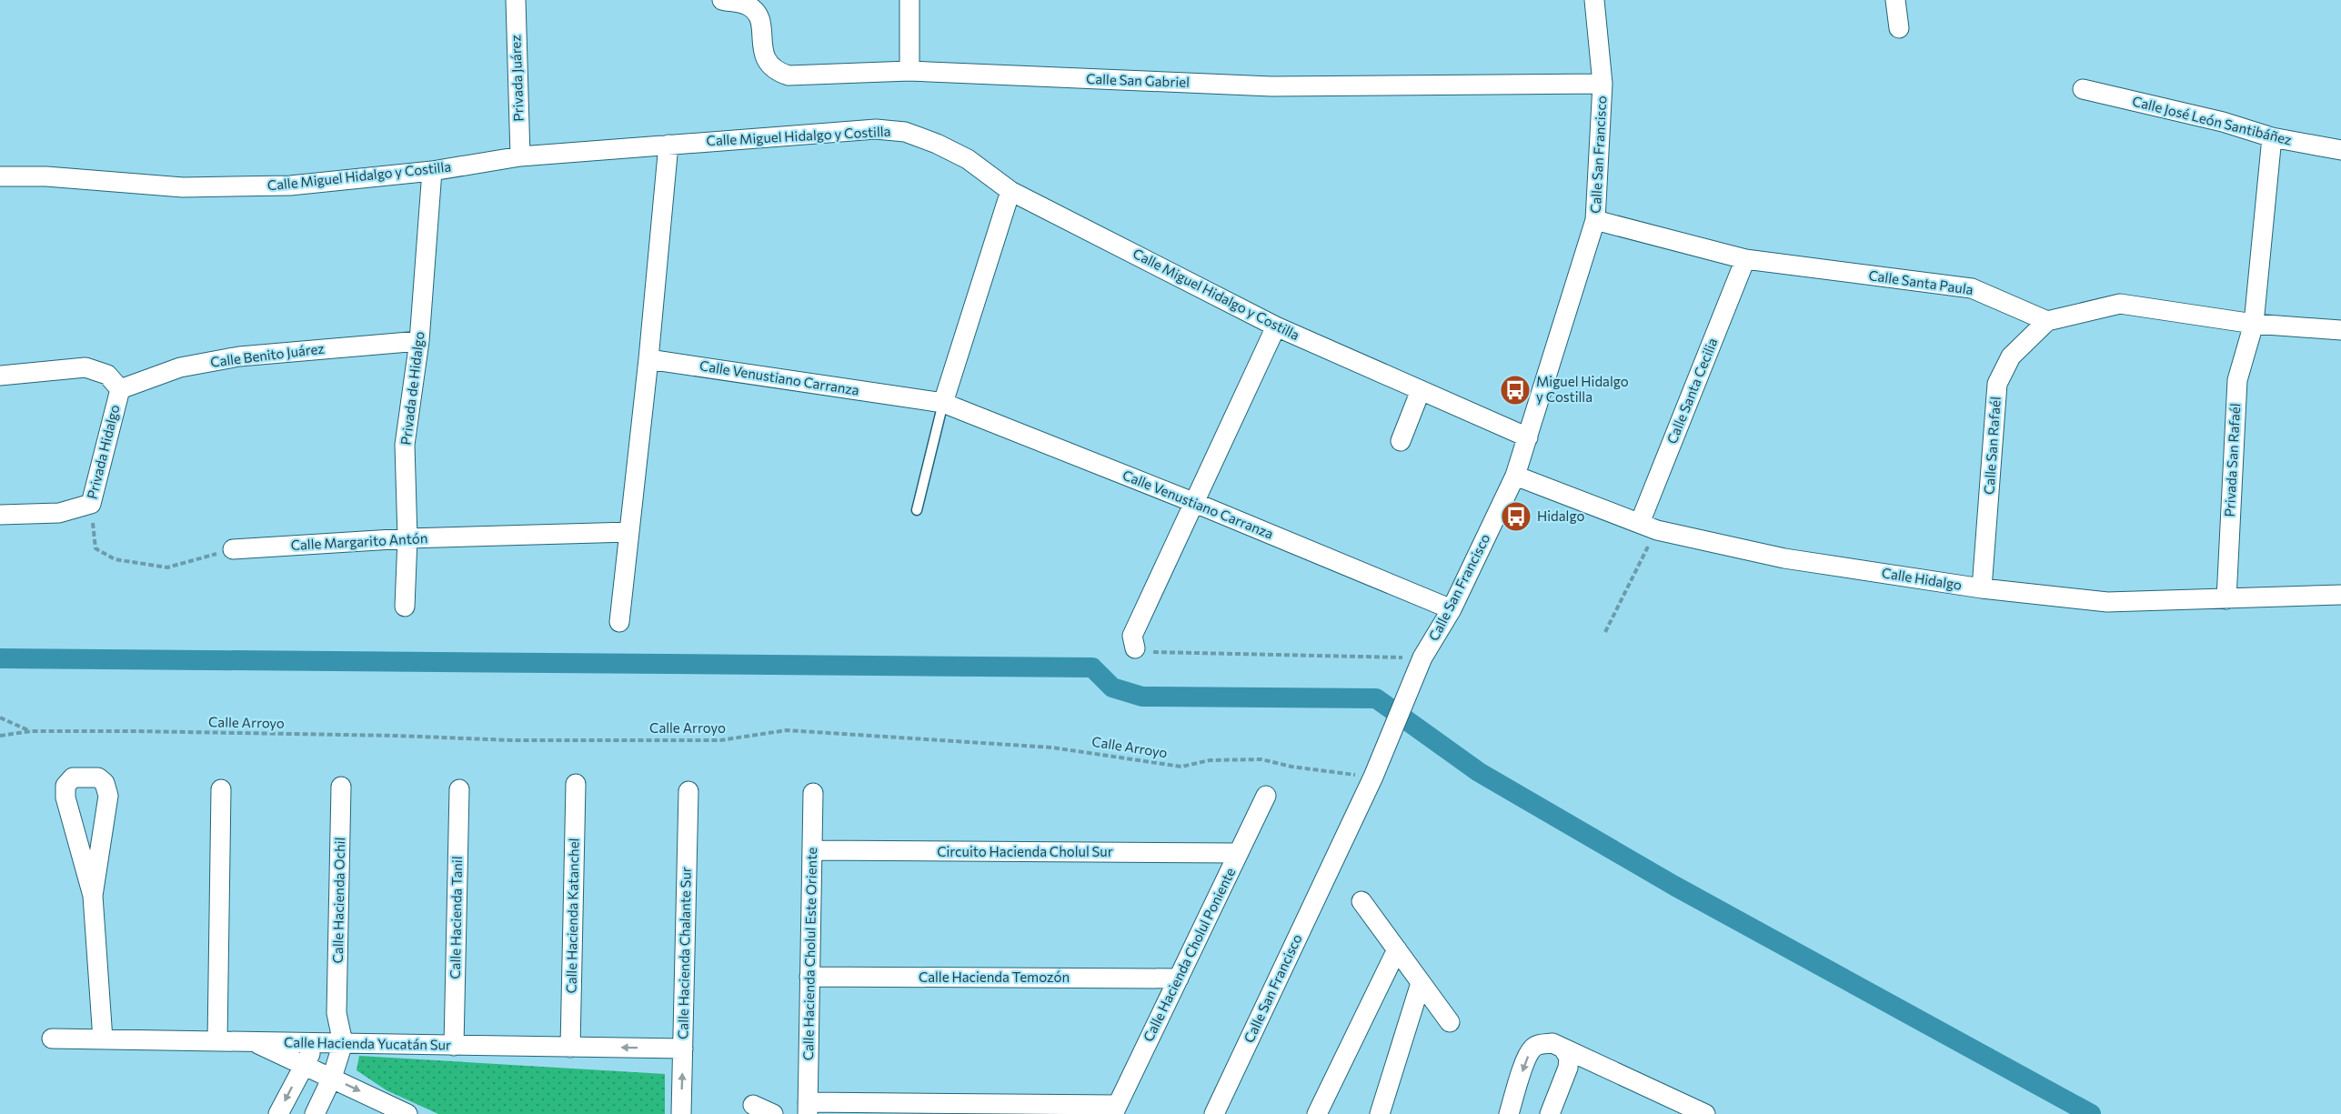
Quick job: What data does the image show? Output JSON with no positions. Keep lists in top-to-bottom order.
{
  "streets": {
    "street": [
      "Privada Juárez",
      "Calle San Gabriel",
      "Calle José León Santibáñez",
      "Calle Miguel Hidalgo y Costilla",
      "Calle San Francisco",
      "Calle Santa Paula",
      "Calle Benito Juárez",
      "Calle Venustiano Carranza",
      "Privada de Hidalgo",
      "Calle Santa Cecilia",
      "Calle San Rafaél",
      "Privada Hidalgo",
      "Privada San Rafaél",
      "Calle Margarito Antón",
      "Calle Hidalgo",
      "Circuito Hacienda Cholul Sur",
      "Calle Hacienda Ochil",
      "Calle Hacienda Katanchel",
      "Calle Hacienda Tanil",
      "Calle Hacienda Chalante Sur",
      "Calle Hacienda Cholul Este Oriente",
      "Calle Hacienda Cholul Poniente",
      "Calle Hacienda Temozón",
      "Calle Hacienda Yucatán Sur"
    ],
    "path": ["Calle Arroyo"]
  },
  "crossings": [
    ["Privada Juárez", "Calle Miguel Hidalgo y Costilla"],
    ["Calle San Gabriel", "Calle San Francisco"],
    ["Calle Miguel Hidalgo y Costilla", "Calle San Francisco"],
    ["Calle Miguel Hidalgo y Costilla", "Privada de Hidalgo"],
    ["Calle San Francisco", "Calle Santa Paula"],
    ["Calle San Francisco", "Calle Venustiano Carranza"],
    ["Calle San Francisco", "Calle Hidalgo"],
    ["Calle San Francisco", "Calle Arroyo"],
    ["Calle Santa Paula", "Calle Santa Cecilia"],
    ["Calle Santa Paula", "Calle San Rafaél"],
    ["Calle Benito Juárez", "Privada de Hidalgo"],
    ["Calle Benito Juárez", "Privada Hidalgo"],
    ["Privada de Hidalgo", "Calle Margarito Antón"],
    ["Calle Santa Cecilia", "Calle Hidalgo"],
    ["Calle San Rafaél", "Calle Hidalgo"],
    ["Privada Hidalgo", "Calle Margarito Antón"],
    ["Privada San Rafaél", "Calle Hidalgo"],
    ["Circuito Hacienda Cholul Sur", "Calle Hacienda Cholul Este Oriente"],
    ["Circuito Hacienda Cholul Sur", "Calle Hacienda Cholul Poniente"],
    ["Calle Hacienda Ochil", "Calle Hacienda Yucatán Sur"],
    ["Calle Hacienda Katanchel", "Calle Hacienda Yucatán Sur"],
    ["Calle Hacienda Tanil", "Calle Hacienda Yucatán Sur"],
    ["Calle Hacienda Chalante Sur", "Calle Hacienda Yucatán Sur"],
    ["Calle Hacienda Cholul Este Oriente", "Calle Hacienda Temozón"],
    ["Calle Hacienda Cholul Poniente", "Calle Hacienda Temozón"]
  ],
  "places": {
    "bus stop": ["Miguel Hidalgo y Costilla", "Hidalgo"]
  }
}
